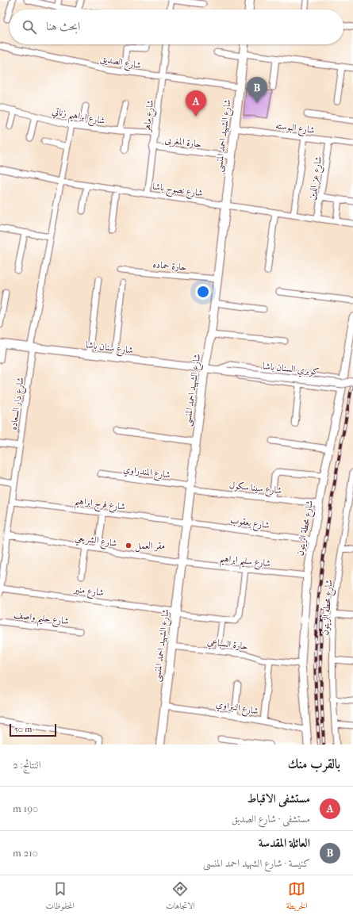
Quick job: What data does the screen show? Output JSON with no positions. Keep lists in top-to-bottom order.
{
  "streets": {
    "main road": ["شارع الشهيد احمد المنسى"],
    "street": [
      "شارع الصديق",
      "شارع ابراهيم زناتي",
      "شارع ماهر",
      "شارع البوسته",
      "حارة المغربى",
      "شارع عز الدين",
      "شارع نصوح باشا",
      "حارة حماده",
      "شارع سنان باشا",
      "كوبري السنان باشا",
      "شارع دار السعاده",
      "شارع المندراوي",
      "شارع سينا سكول",
      "شارع فرج ابراهيم",
      "شارع يعقوب",
      "شارع محطة الزيتون",
      "شارع الشريعي",
      "شارع سليم ابراهيم",
      "شارع منير",
      "شارع محطه الزيتون",
      "شارع حليم واصف",
      "حارة السباعي",
      "شارع النبراوي"
    ]
  },
  "crossings": [
    ["شارع الصديق", "شارع ماهر"],
    ["شارع الصديق", "شارع الشهيد احمد المنسى"],
    ["شارع ابراهيم زناتي", "شارع ماهر"],
    ["شارع ابراهيم زناتي", "شارع دار السعاده"],
    ["شارع ماهر", "حارة المغربى"],
    ["شارع ماهر", "شارع نصوح باشا"],
    ["شارع البوسته", "شارع الشهيد احمد المنسى"],
    ["شارع البوسته", "شارع عز الدين"],
    ["شارع الشهيد احمد المنسى", "حارة المغربى"],
    ["شارع الشهيد احمد المنسى", "شارع نصوح باشا"],
    ["شارع الشهيد احمد المنسى", "حارة حماده"],
    ["شارع الشهيد احمد المنسى", "شارع سنان باشا"],
    ["شارع الشهيد احمد المنسى", "شارع المندراوي"],
    ["شارع الشهيد احمد المنسى", "شارع سينا سكول"],
    ["شارع الشهيد احمد المنسى", "شارع فرج ابراهيم"],
    ["شارع الشهيد احمد المنسى", "شارع يعقوب"],
    ["شارع الشهيد احمد المنسى", "شارع الشريعي"],
    ["شارع الشهيد احمد المنسى", "شارع سليم ابراهيم"],
    ["شارع الشهيد احمد المنسى", "شارع منير"],
    ["شارع الشهيد احمد المنسى", "حارة السباعي"],
    ["شارع الشهيد احمد المنسى", "شارع النبراوي"],
    ["شارع عز الدين", "شارع نصوح باشا"],
    ["شارع نصوح باشا", "شارع دار السعاده"],
    ["شارع سنان باشا", "كوبري السنان باشا"],
    ["شارع سنان باشا", "شارع دار السعاده"],
    ["شارع سنان باشا", "شارع محطة الزيتون"],
    ["شارع دار السعاده", "شارع فرج ابراهيم"],
    ["شارع دار السعاده", "شارع الشريعي"],
    ["شارع دار السعاده", "شارع منير"],
    ["شارع المندراوي", "شارع سينا سكول"],
    ["شارع سينا سكول", "شارع محطة الزيتون"],
    ["شارع فرج ابراهيم", "شارع يعقوب"],
    ["شارع يعقوب", "شارع محطة الزيتون"],
    ["شارع محطة الزيتون", "شارع سليم ابراهيم"],
    ["شارع محطة الزيتون", "حارة السباعي"],
    ["شارع محطة الزيتون", "شارع النبراوي"],
    ["شارع الشريعي", "شارع سليم ابراهيم"],
    ["شارع سليم ابراهيم", "شارع منير"]
  ],
  "places": ["مقر العمل"],
  "scale_bar": "50 m",
  "page": {
    "search": "ابحث هنا",
    "pins": ["B", "A"],
    "scale": "50 m",
    "heading": ["بالقرب منك", "النتائج: 2"],
    "list": [
      {
        "mark": "A",
        "name": "مستشفى الاقباط",
        "note": "مستشفى · شارع الصديق",
        "value": "190 m"
      },
      {
        "mark": "B",
        "name": "العائلة المقدسة",
        "note": "كنيسة · شارع الشهيد احمد المنسى",
        "value": "210 m"
      }
    ],
    "nav": ["الخريطة", "الاتجاهات", "المحفوظات"]
  }
}
